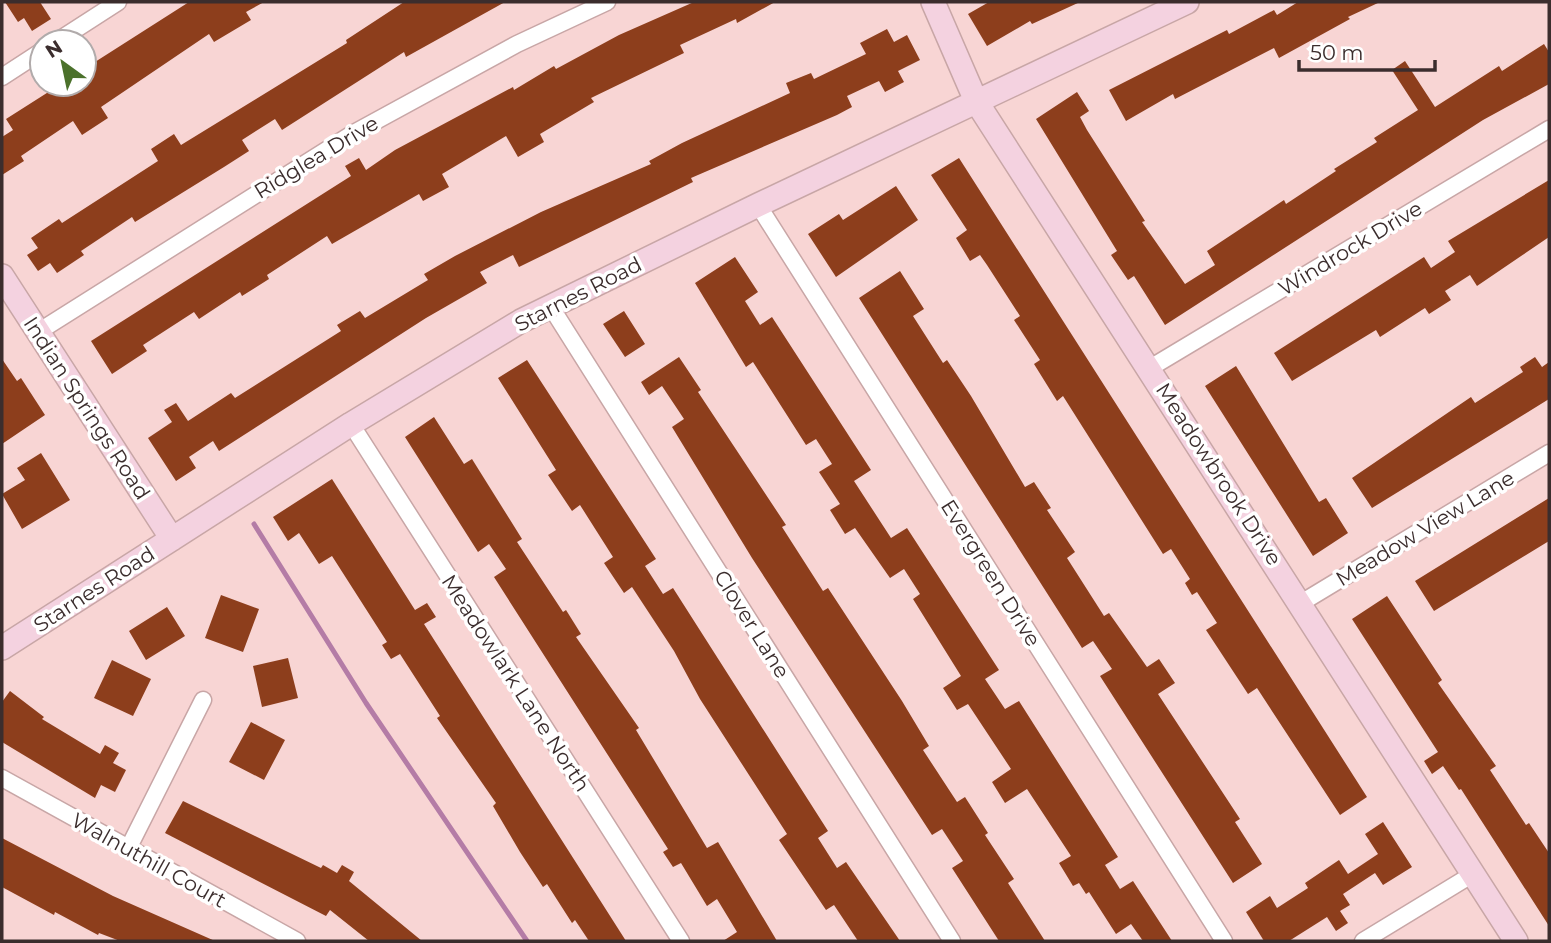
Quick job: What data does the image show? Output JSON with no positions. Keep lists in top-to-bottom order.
{
  "streets": {
    "street": [
      "Ridglea Drive",
      "Windrock Drive",
      "Starnes Road",
      "Indian Springs Road",
      "Meadowbrook Drive",
      "Meadow View Lane",
      "Evergreen Drive",
      "Clover Lane",
      "Meadowlark Lane North",
      "Walnuthill Court"
    ]
  },
  "crossings": [
    ["Ridglea Drive", "Indian Springs Road"],
    ["Windrock Drive", "Meadowbrook Drive"],
    ["Starnes Road", "Indian Springs Road"],
    ["Starnes Road", "Meadowbrook Drive"],
    ["Starnes Road", "Evergreen Drive"],
    ["Starnes Road", "Clover Lane"],
    ["Starnes Road", "Meadowlark Lane North"],
    ["Meadowbrook Drive", "Meadow View Lane"]
  ],
  "scale_bar": "50 m",
  "north": "top left"
}
